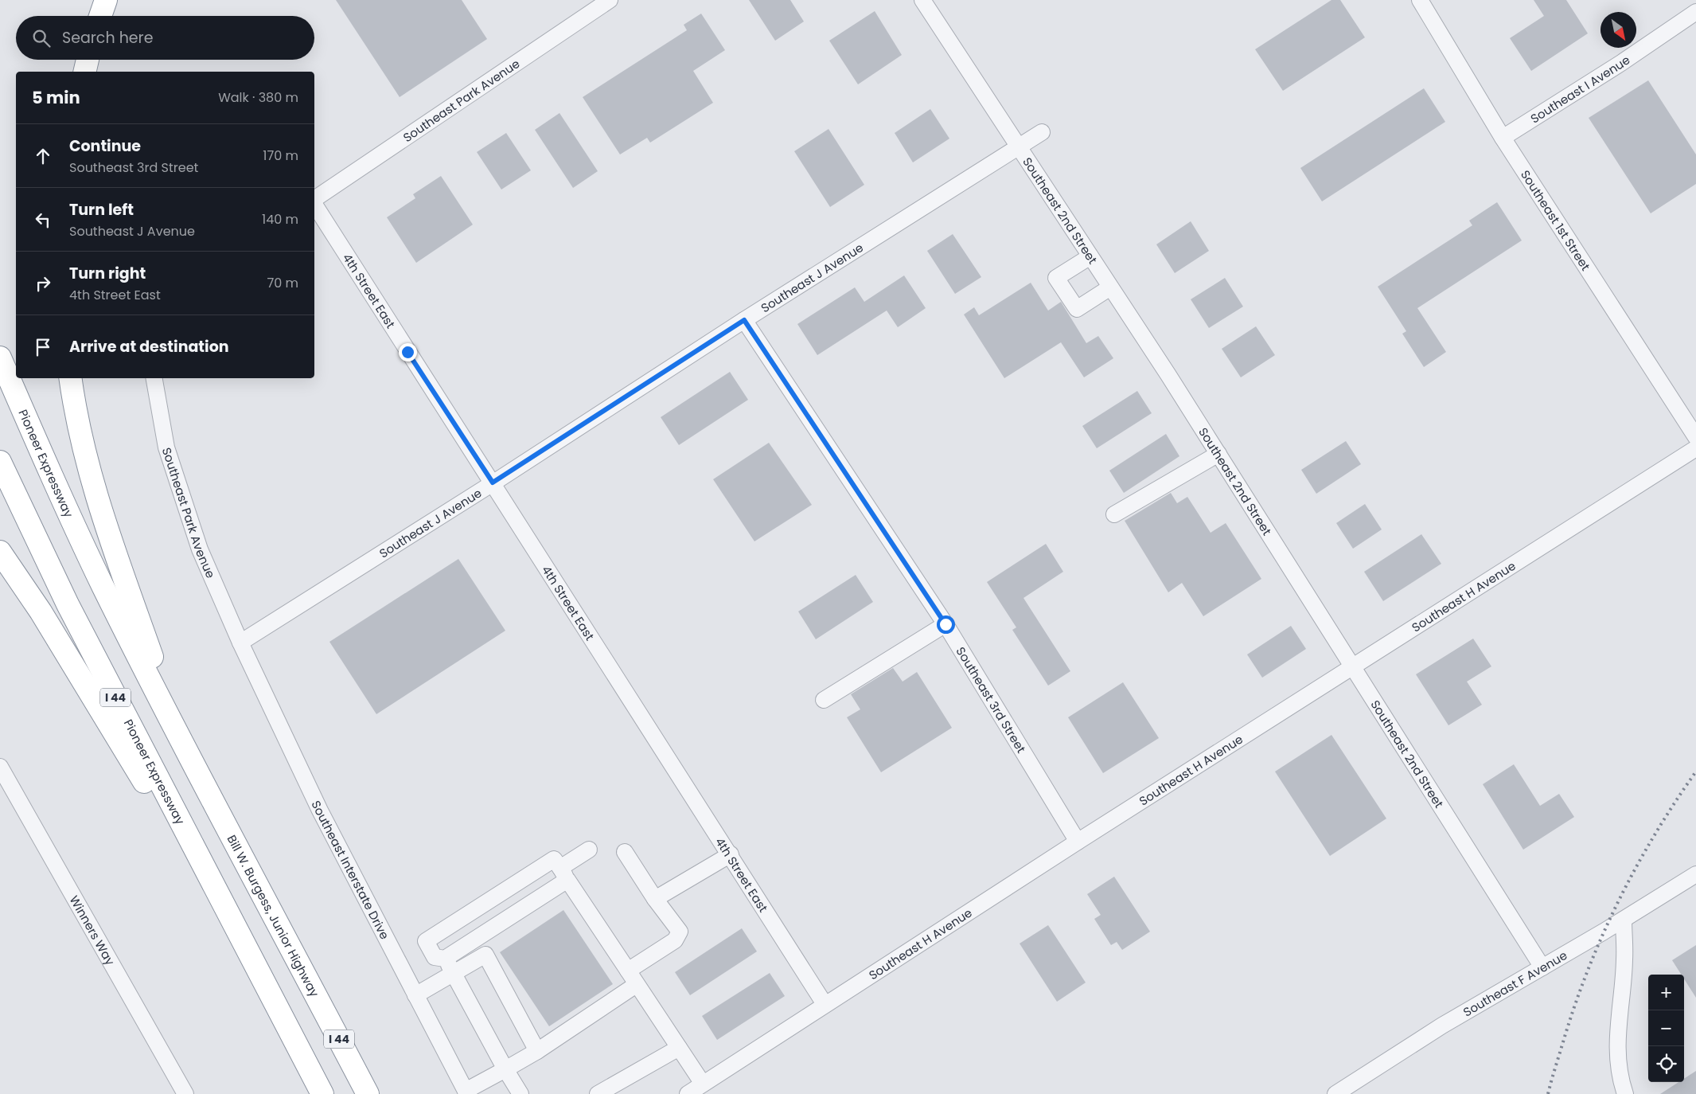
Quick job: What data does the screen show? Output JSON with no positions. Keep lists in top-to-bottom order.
{
  "streets": {
    "highway": ["Pioneer Expressway", "I 44", "Bill W. Burgess, Junior Highway"],
    "street": [
      "Southeast I Avenue",
      "Southeast Park Avenue",
      "Southeast 2nd Street",
      "Southeast 1st Street",
      "Southeast J Avenue",
      "4th Street East",
      "Southeast H Avenue",
      "Southeast 3rd Street",
      "Southeast Interstate Drive",
      "Winners Way",
      "Southeast F Avenue"
    ]
  },
  "crossings": [
    ["Southeast I Avenue", "Southeast 1st Street"],
    ["Southeast Park Avenue", "Southeast J Avenue"],
    ["Southeast Park Avenue", "Southeast Interstate Drive"],
    ["Southeast 2nd Street", "Southeast J Avenue"],
    ["Southeast 2nd Street", "Southeast H Avenue"],
    ["Southeast 2nd Street", "Southeast F Avenue"],
    ["Southeast J Avenue", "4th Street East"],
    ["Southeast J Avenue", "Southeast 3rd Street"],
    ["Southeast J Avenue", "Southeast Interstate Drive"],
    ["4th Street East", "Southeast H Avenue"],
    ["Pioneer Expressway", "I 44"],
    ["Pioneer Expressway", "Bill W. Burgess, Junior Highway"],
    ["Southeast H Avenue", "Southeast 3rd Street"]
  ],
  "north": "bottom right",
  "page": {
    "search": "Search here",
    "heading": ["5 min", "Walk · 380 m"],
    "list": [
      ["Continue", "Southeast 3rd Street", "170 m"],
      ["Turn left", "Southeast J Avenue", "140 m"],
      ["Turn right", "4th Street East", "70 m"],
      "Arrive at destination"
    ],
    "map_buttons": ["+", "−"]
  }
}
